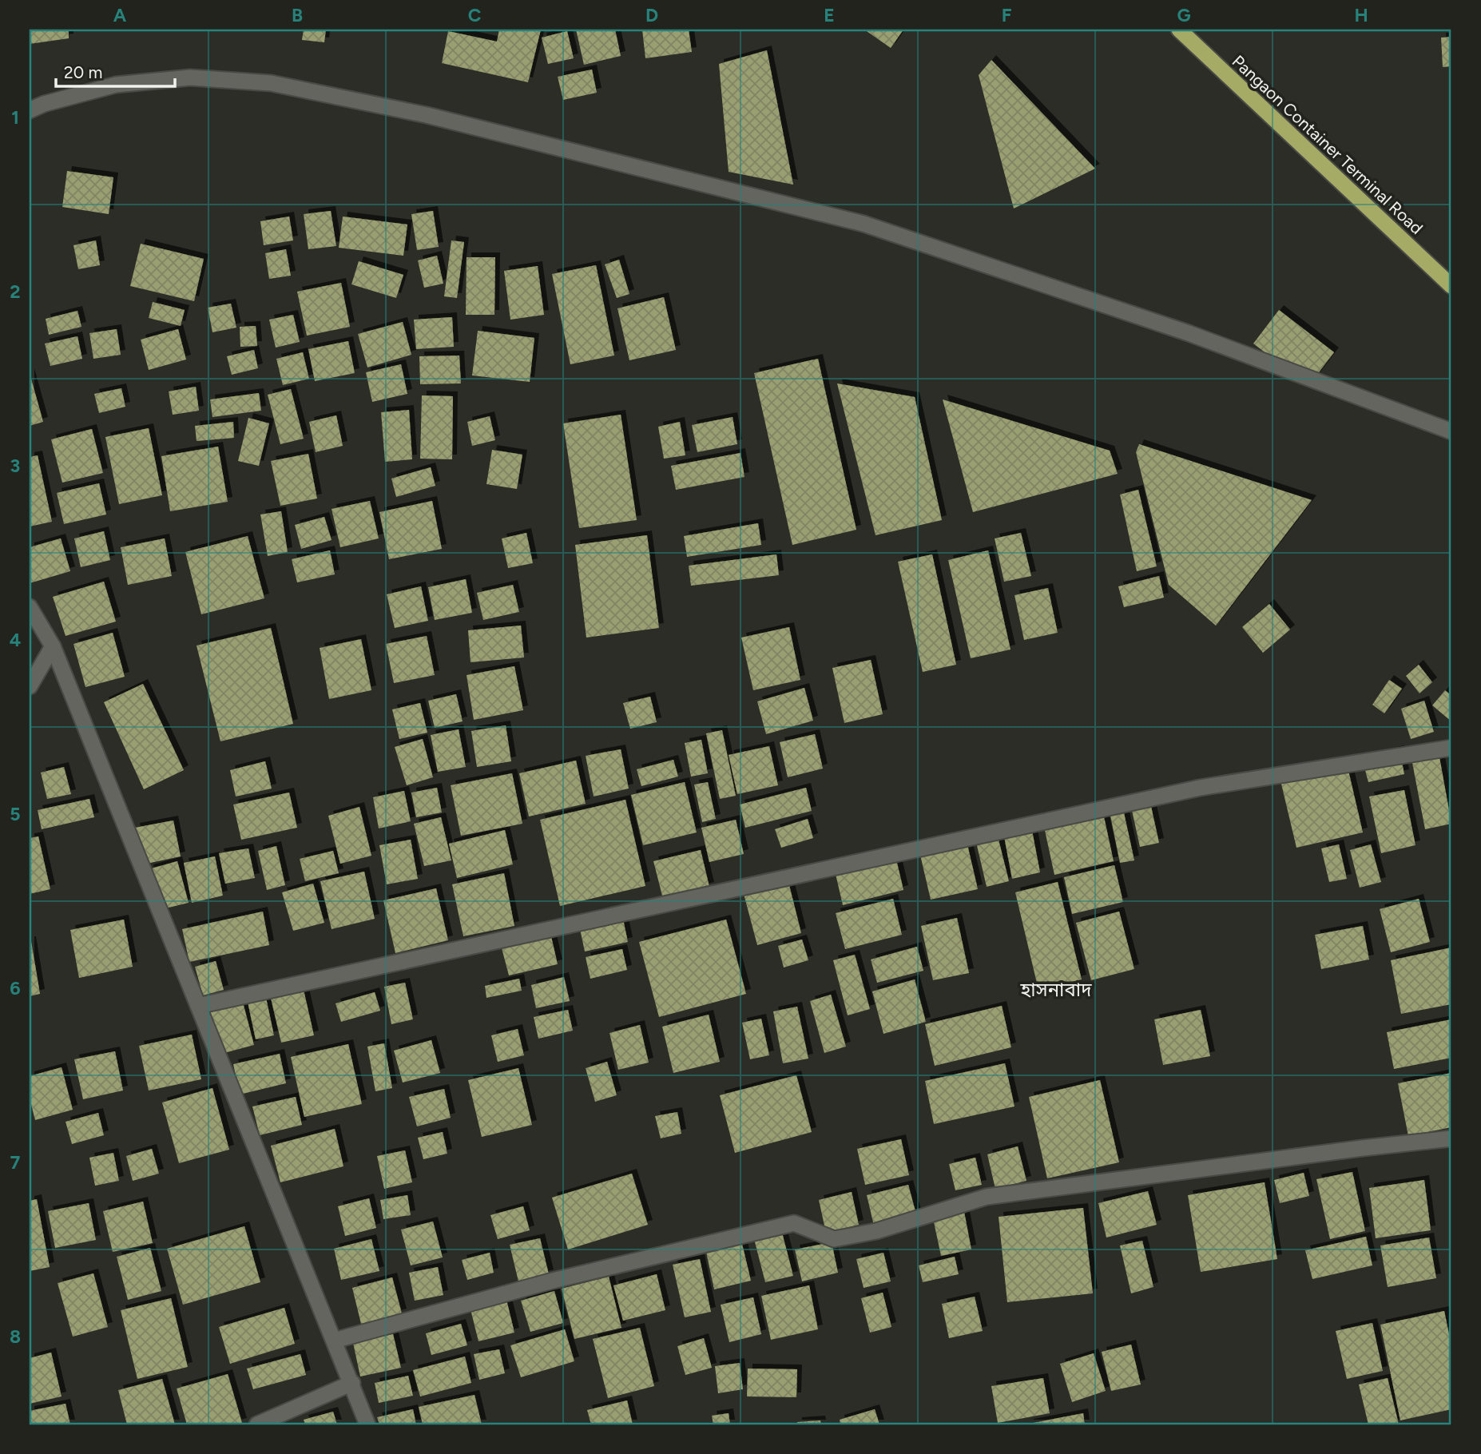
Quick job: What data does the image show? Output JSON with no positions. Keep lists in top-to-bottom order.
{
  "streets": {
    "highway": ["Pangaon Container Terminal Road"]
  },
  "districts": ["হাসনাবাদ"],
  "scale_bar": "20 m",
  "grid": {
    "columns": [
      "A",
      "B",
      "C",
      "D",
      "E",
      "F",
      "G",
      "H"
    ],
    "rows": [
      "1",
      "2",
      "3",
      "4",
      "5",
      "6",
      "7",
      "8"
    ]
  }
}
